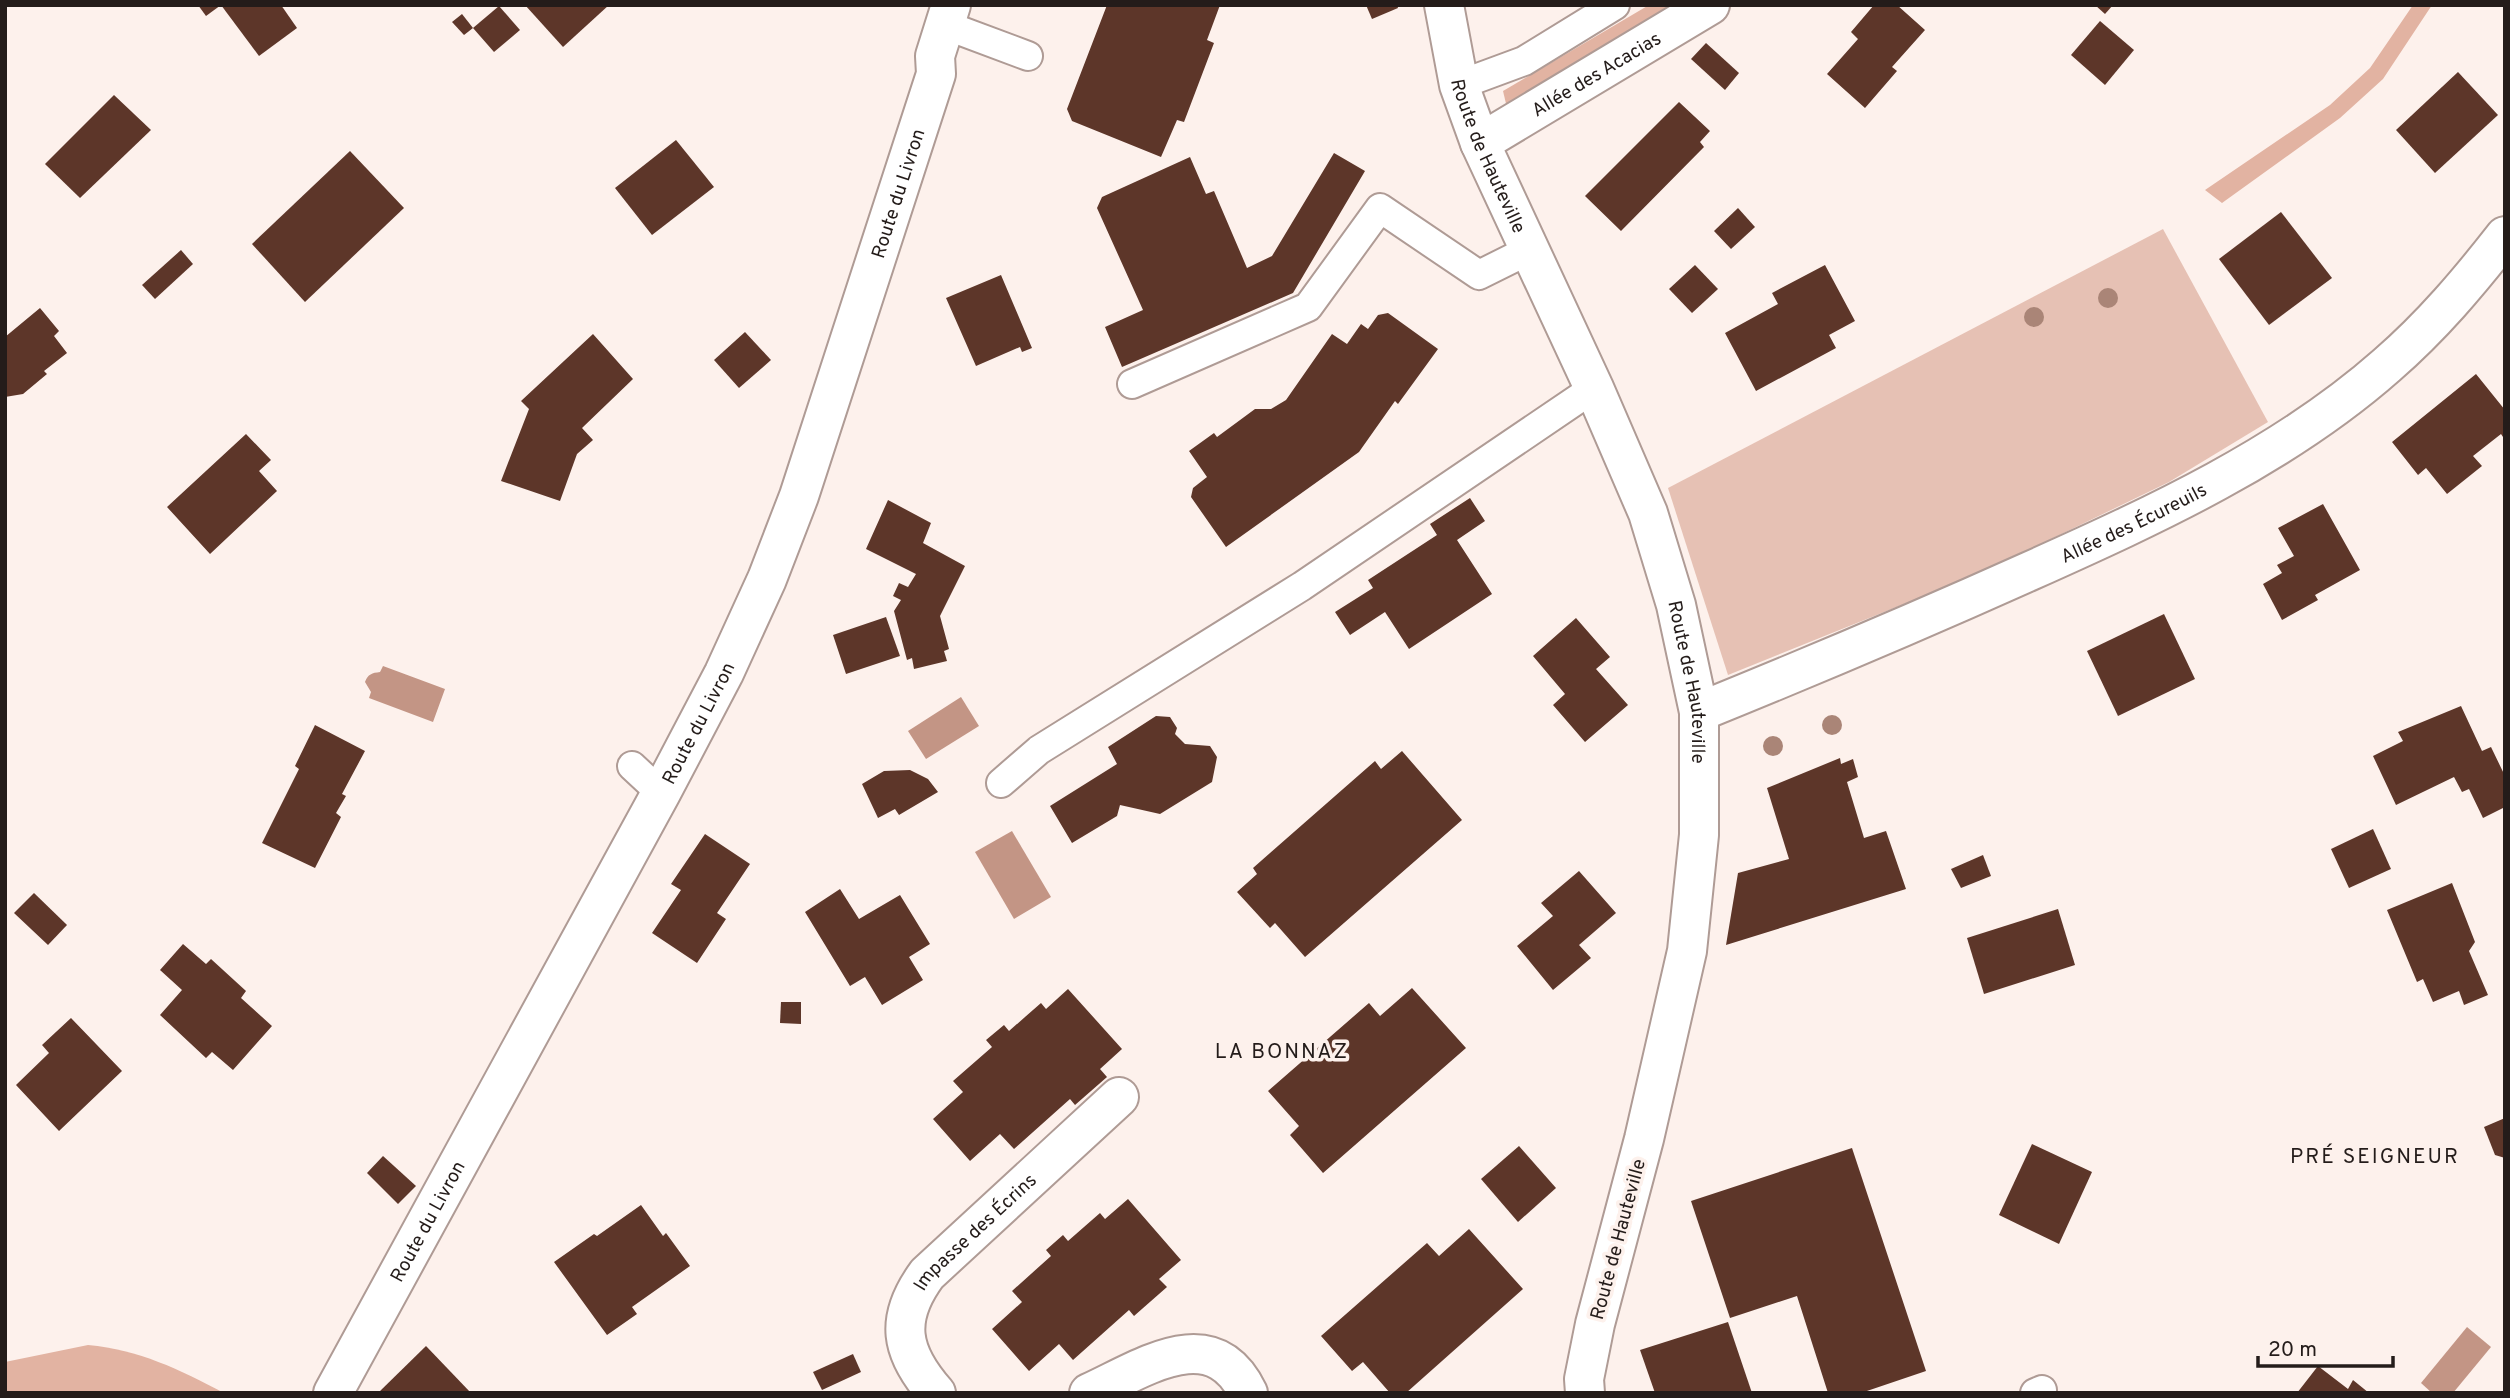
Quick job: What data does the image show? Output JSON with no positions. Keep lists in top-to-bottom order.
{
  "streets": {
    "street": [
      "Allée des Acacias",
      "Route de Hauteville",
      "Route du Livron",
      "Allée des Écureuils",
      "Impasse des Écrins"
    ]
  },
  "crossings": [
    ["Allée des Acacias", "Route de Hauteville"],
    ["Route de Hauteville", "Allée des Écureuils"]
  ],
  "districts": ["LA BONNAZ", "PRÉ SEIGNEUR"],
  "scale_bar": "20 m"
}
